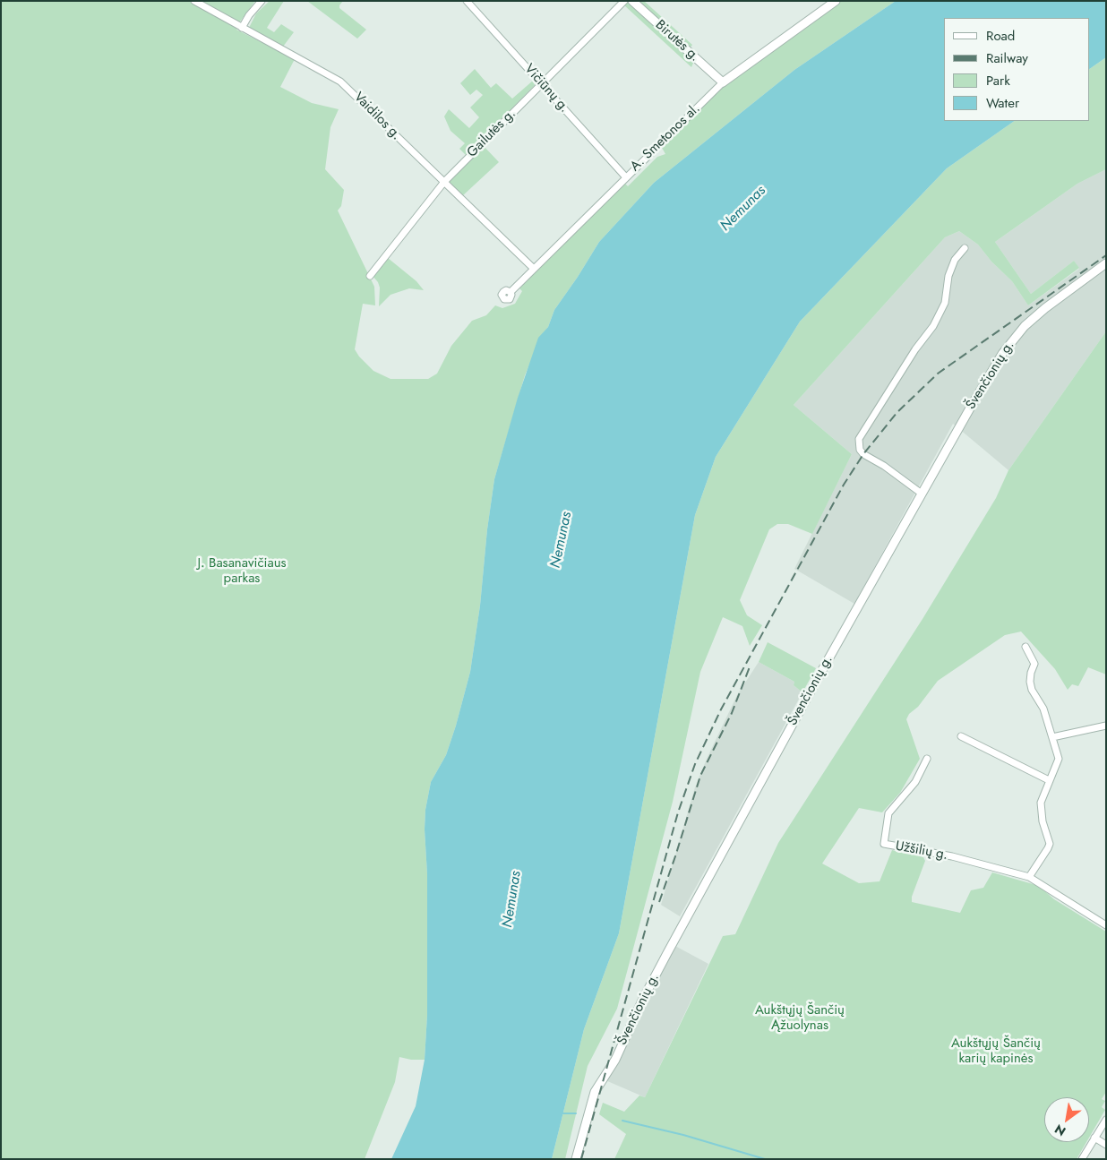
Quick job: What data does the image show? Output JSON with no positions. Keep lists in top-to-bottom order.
{
  "streets": {
    "street": [
      "Birutės g.",
      "Vičiūnų g.",
      "Vaidilos g.",
      "Gailutės g.",
      "A. Smetonos al.",
      "Švenčionių g.",
      "Užšilių g."
    ]
  },
  "crossings": [
    ["Birutės g.", "A. Smetonos al."],
    ["Vičiūnų g.", "Gailutės g."],
    ["Vičiūnų g.", "A. Smetonos al."],
    ["Vaidilos g.", "Gailutės g."],
    ["Vaidilos g.", "A. Smetonos al."]
  ],
  "water": ["Nemunas"],
  "parks": ["J. Basanavičiaus parkas", "Aukštųjų Šančių Ąžuolynas", "Aukštųjų Šančių karių kapinės"],
  "legend": [
    "Road",
    "Railway",
    "Park",
    "Water"
  ],
  "north": "bottom left"
}
